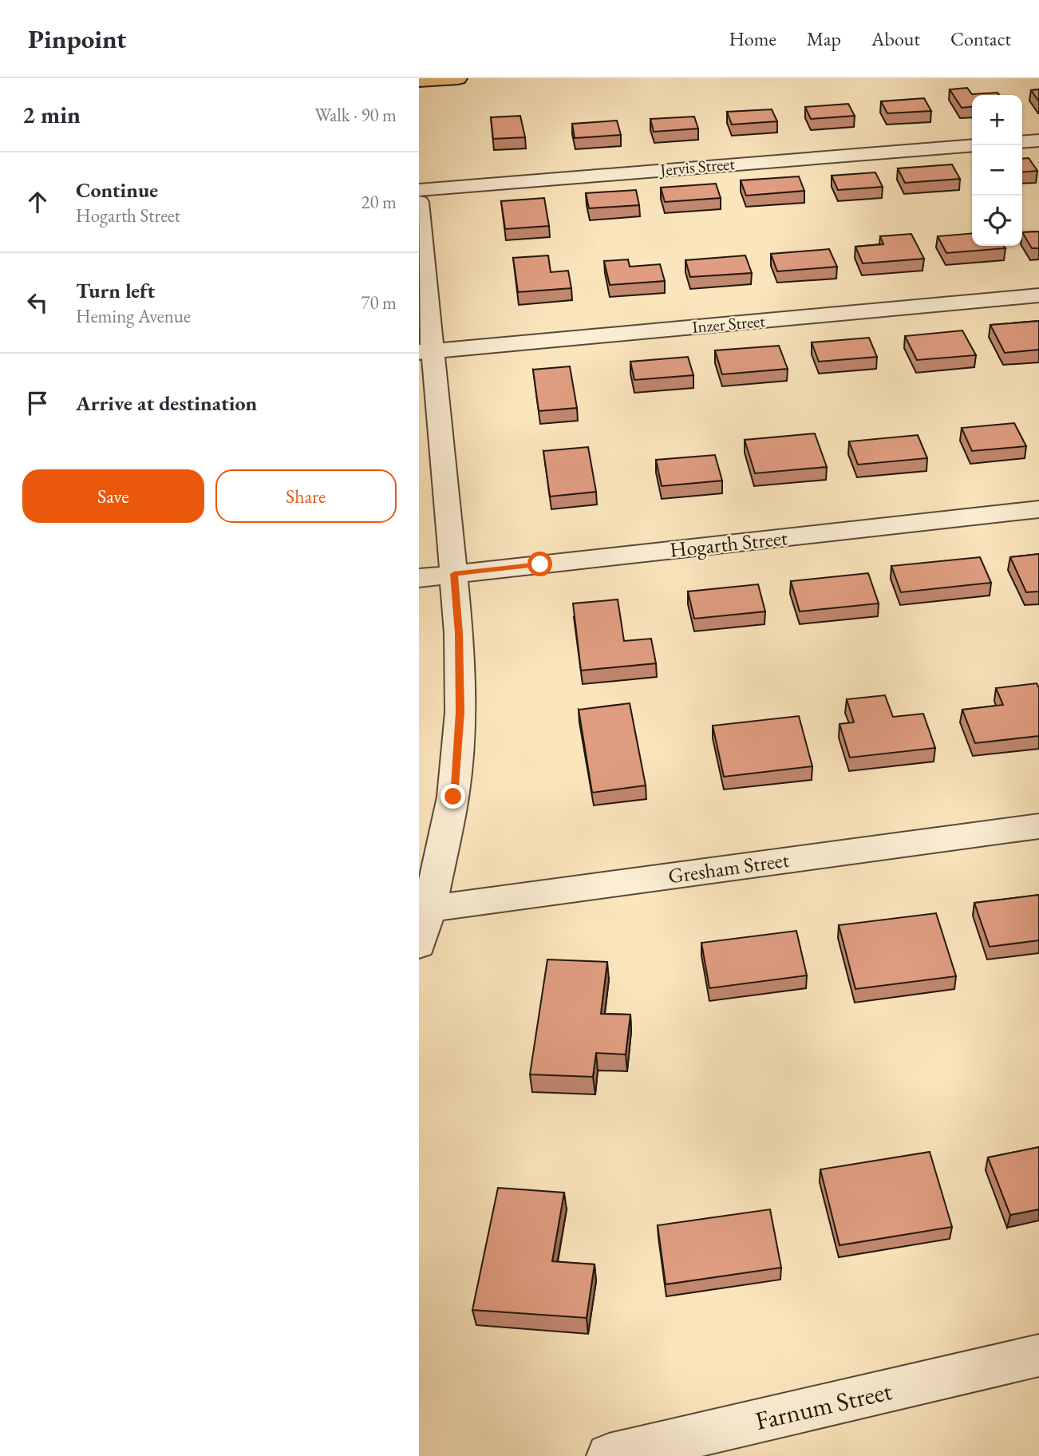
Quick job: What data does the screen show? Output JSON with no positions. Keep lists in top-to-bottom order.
{
  "streets": {
    "street": [
      "Jervis Street",
      "Inzer Street",
      "Hogarth Street",
      "Gresham Street",
      "Farnum Street"
    ]
  },
  "page": {
    "header": "Pinpoint",
    "nav": [
      "Home",
      "Map",
      "About",
      "Contact"
    ],
    "heading": ["2 min", "Walk · 90 m"],
    "map_buttons": ["+", "−"],
    "list": [
      ["Continue", "Hogarth Street", "20 m"],
      ["Turn left", "Heming Avenue", "70 m"],
      "Arrive at destination"
    ],
    "buttons": ["Save", "Share"]
  }
}
